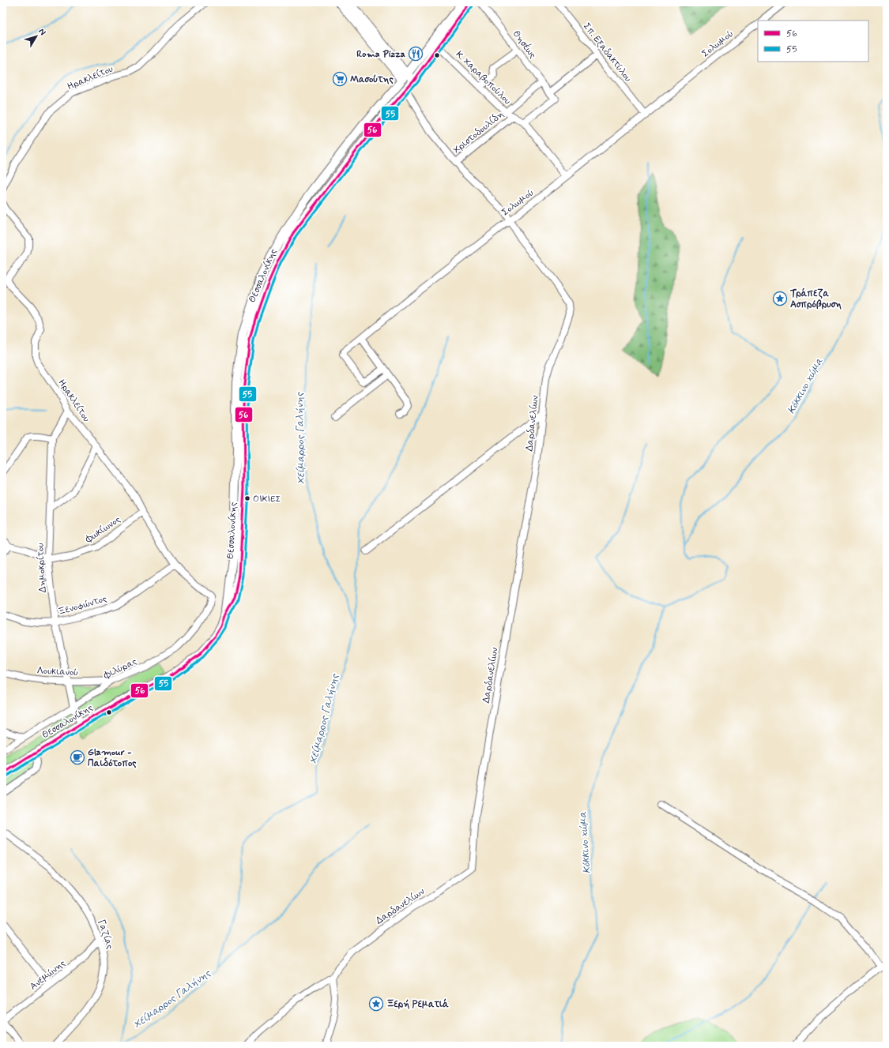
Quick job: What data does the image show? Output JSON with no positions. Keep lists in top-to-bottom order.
{
  "streets": {
    "main road": ["Θεσσαλονίκης"],
    "street": [
      "Σολωμού",
      "Θησέως",
      "Σπ. Εξαδακτύλου",
      "Ηρακλείτου",
      "Κ. Χαραβοπούλου",
      "Χριστοδουλίδη",
      "Δαρδανελίων",
      "Φωκίωνος",
      "Δημοκρίτου",
      "Ξενοφώντος",
      "Φιλύρας",
      "Λουκιανού",
      "Γαζίας",
      "Ανεμώνης"
    ]
  },
  "crossings": [
    ["Σολωμού", "Σπ. Εξαδακτύλου"],
    ["Σολωμού", "Κ. Χαραβοπούλου"],
    ["Σολωμού", "Δαρδανελίων"],
    ["Θησέως", "Κ. Χαραβοπούλου"],
    ["Ηρακλείτου", "Φωκίωνος"],
    ["Ηρακλείτου", "Δημοκρίτου"],
    ["Ηρακλείτου", "Ξενοφώντος"],
    ["Ηρακλείτου", "Φιλύρας"],
    ["Κ. Χαραβοπούλου", "Χριστοδουλίδη"],
    ["Κ. Χαραβοπούλου", "Θεσσαλονίκης"],
    ["Χριστοδουλίδη", "Δαρδανελίων"],
    ["Θεσσαλονίκης", "Δαρδανελίων"],
    ["Θεσσαλονίκης", "Δημοκρίτου"],
    ["Φωκίωνος", "Δημοκρίτου"],
    ["Δημοκρίτου", "Ξενοφώντος"],
    ["Δημοκρίτου", "Φιλύρας"],
    ["Δημοκρίτου", "Λουκιανού"],
    ["Φιλύρας", "Λουκιανού"],
    ["Γαζίας", "Ανεμώνης"]
  ],
  "water": ["Κόκκινο χώμα", "Χείμαρρος Γαλήνης"],
  "places": {
    "restaurant": ["Roma Pizza"],
    "supermarket": ["Μασούτης"],
    "place": ["Τράπεζα Ασπρόβρυση", "Ξερή Ρεματιά"],
    "other": ["ΟΙΚΙΕΣ"],
    "cafe": ["Glamour - Παιδότοπος"]
  },
  "lines": ["transit line 56", "transit line 55"],
  "legend": ["56", "55"],
  "north": "top right"
}
